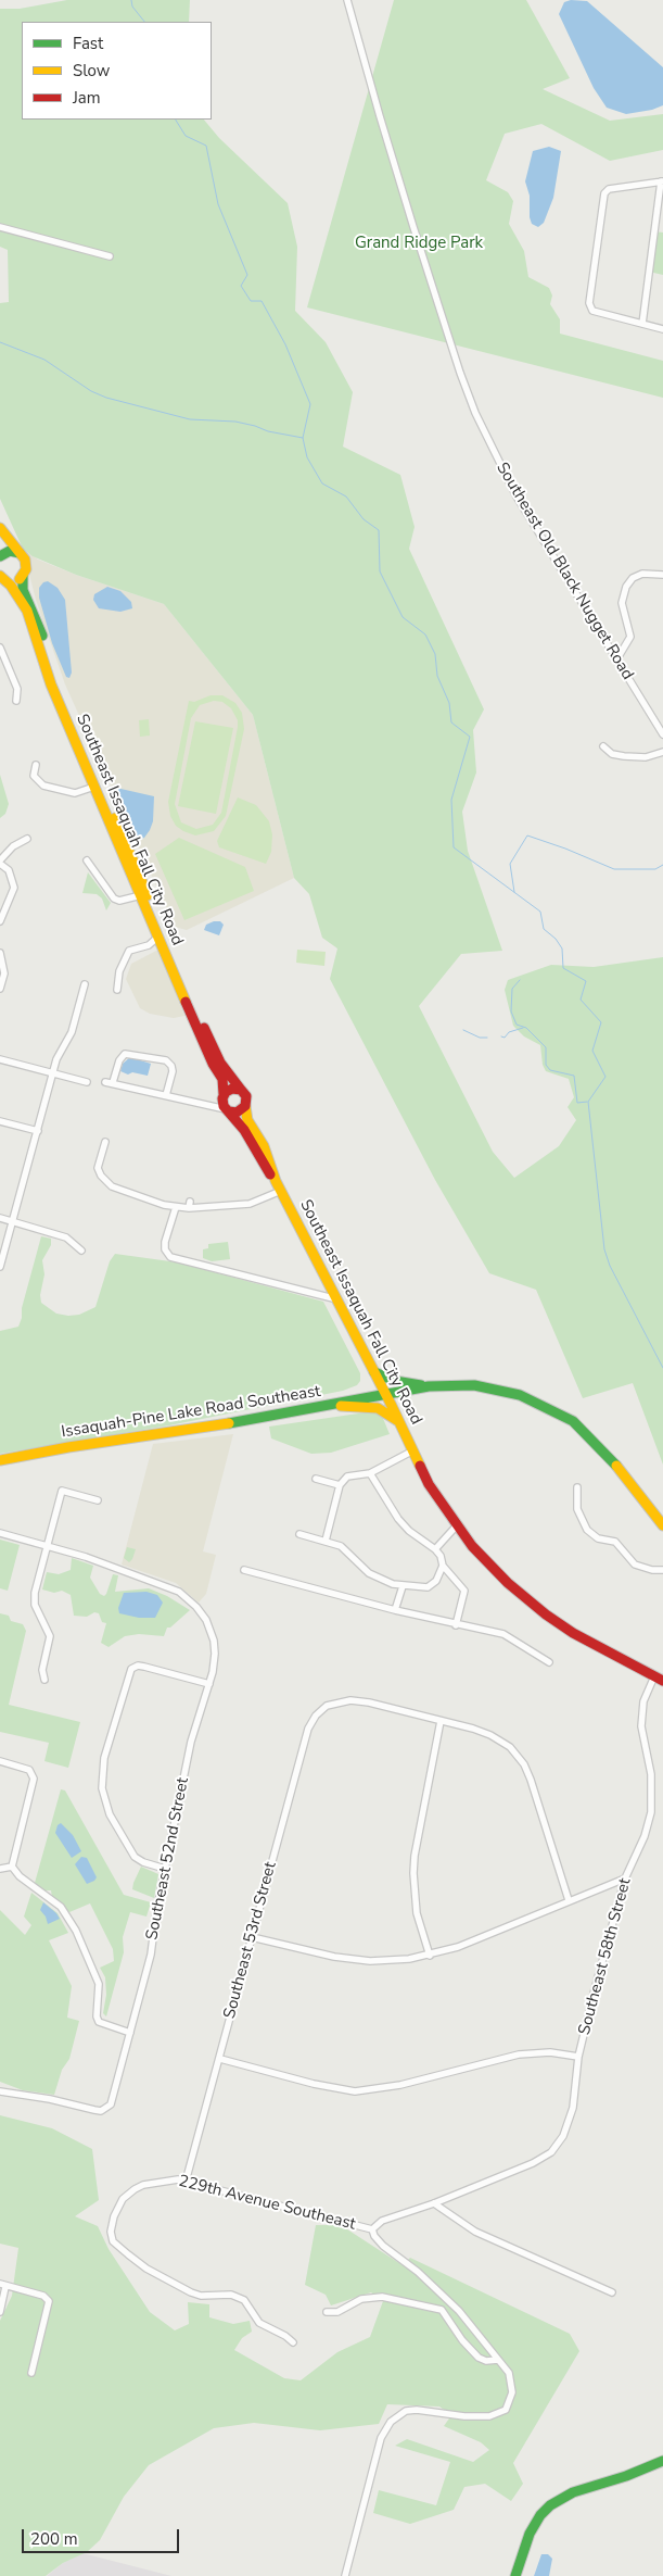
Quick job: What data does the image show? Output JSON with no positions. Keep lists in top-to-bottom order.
{
  "streets": {
    "street": [
      "Southeast Old Black Nugget Road",
      "Southeast Issaquah Fall City Road",
      "Issaquah-Pine Lake Road Southeast",
      "Southeast 52nd Street",
      "Southeast 53rd Street",
      "Southeast 58th Street",
      "229th Avenue Southeast"
    ]
  },
  "crossings": [
    ["Southeast Issaquah Fall City Road", "Issaquah-Pine Lake Road Southeast"],
    ["Southeast Issaquah Fall City Road", "Southeast 58th Street"],
    ["Southeast 53rd Street", "229th Avenue Southeast"]
  ],
  "parks": ["Grand Ridge Park"],
  "legend": ["Fast", "Slow", "Jam"],
  "scale_bar": "200 m"
}
